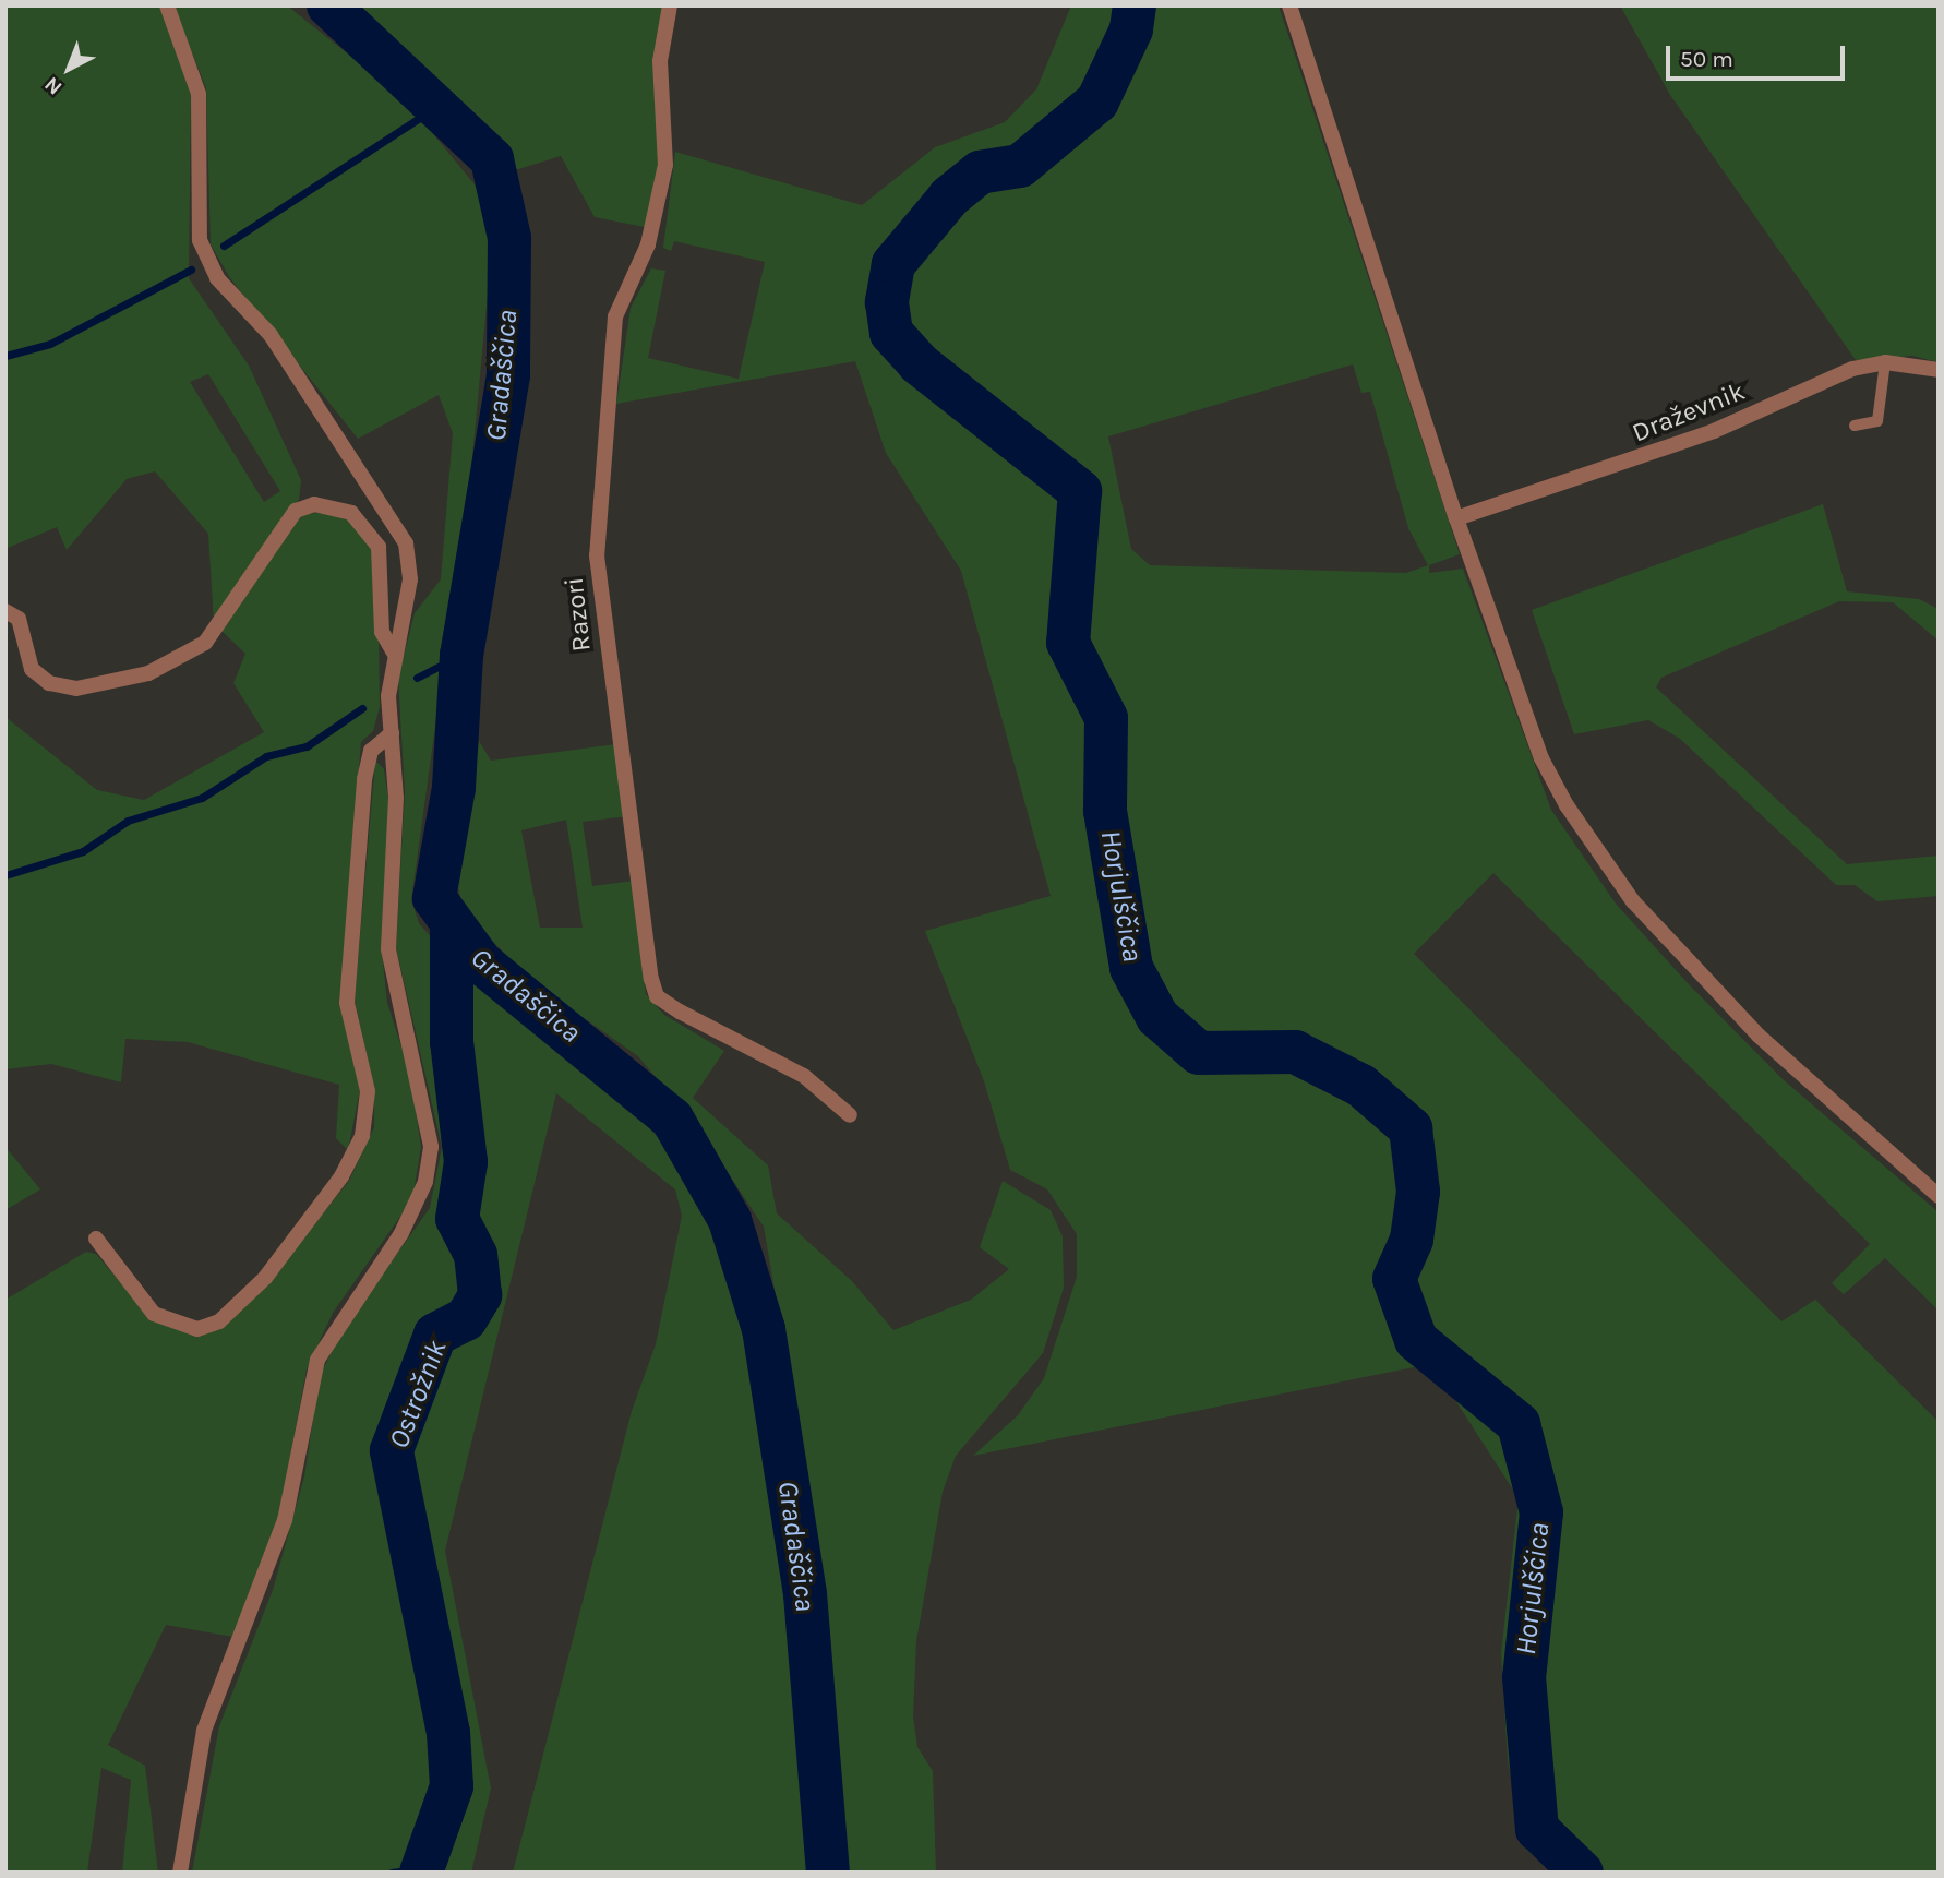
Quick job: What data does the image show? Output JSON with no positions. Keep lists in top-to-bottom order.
{
  "streets": {
    "street": ["Draževnik", "Razori"]
  },
  "water": ["Gradaščica", "Horjulščica", "Ostrožnik"],
  "scale_bar": "50 m",
  "north": "bottom left"
}
